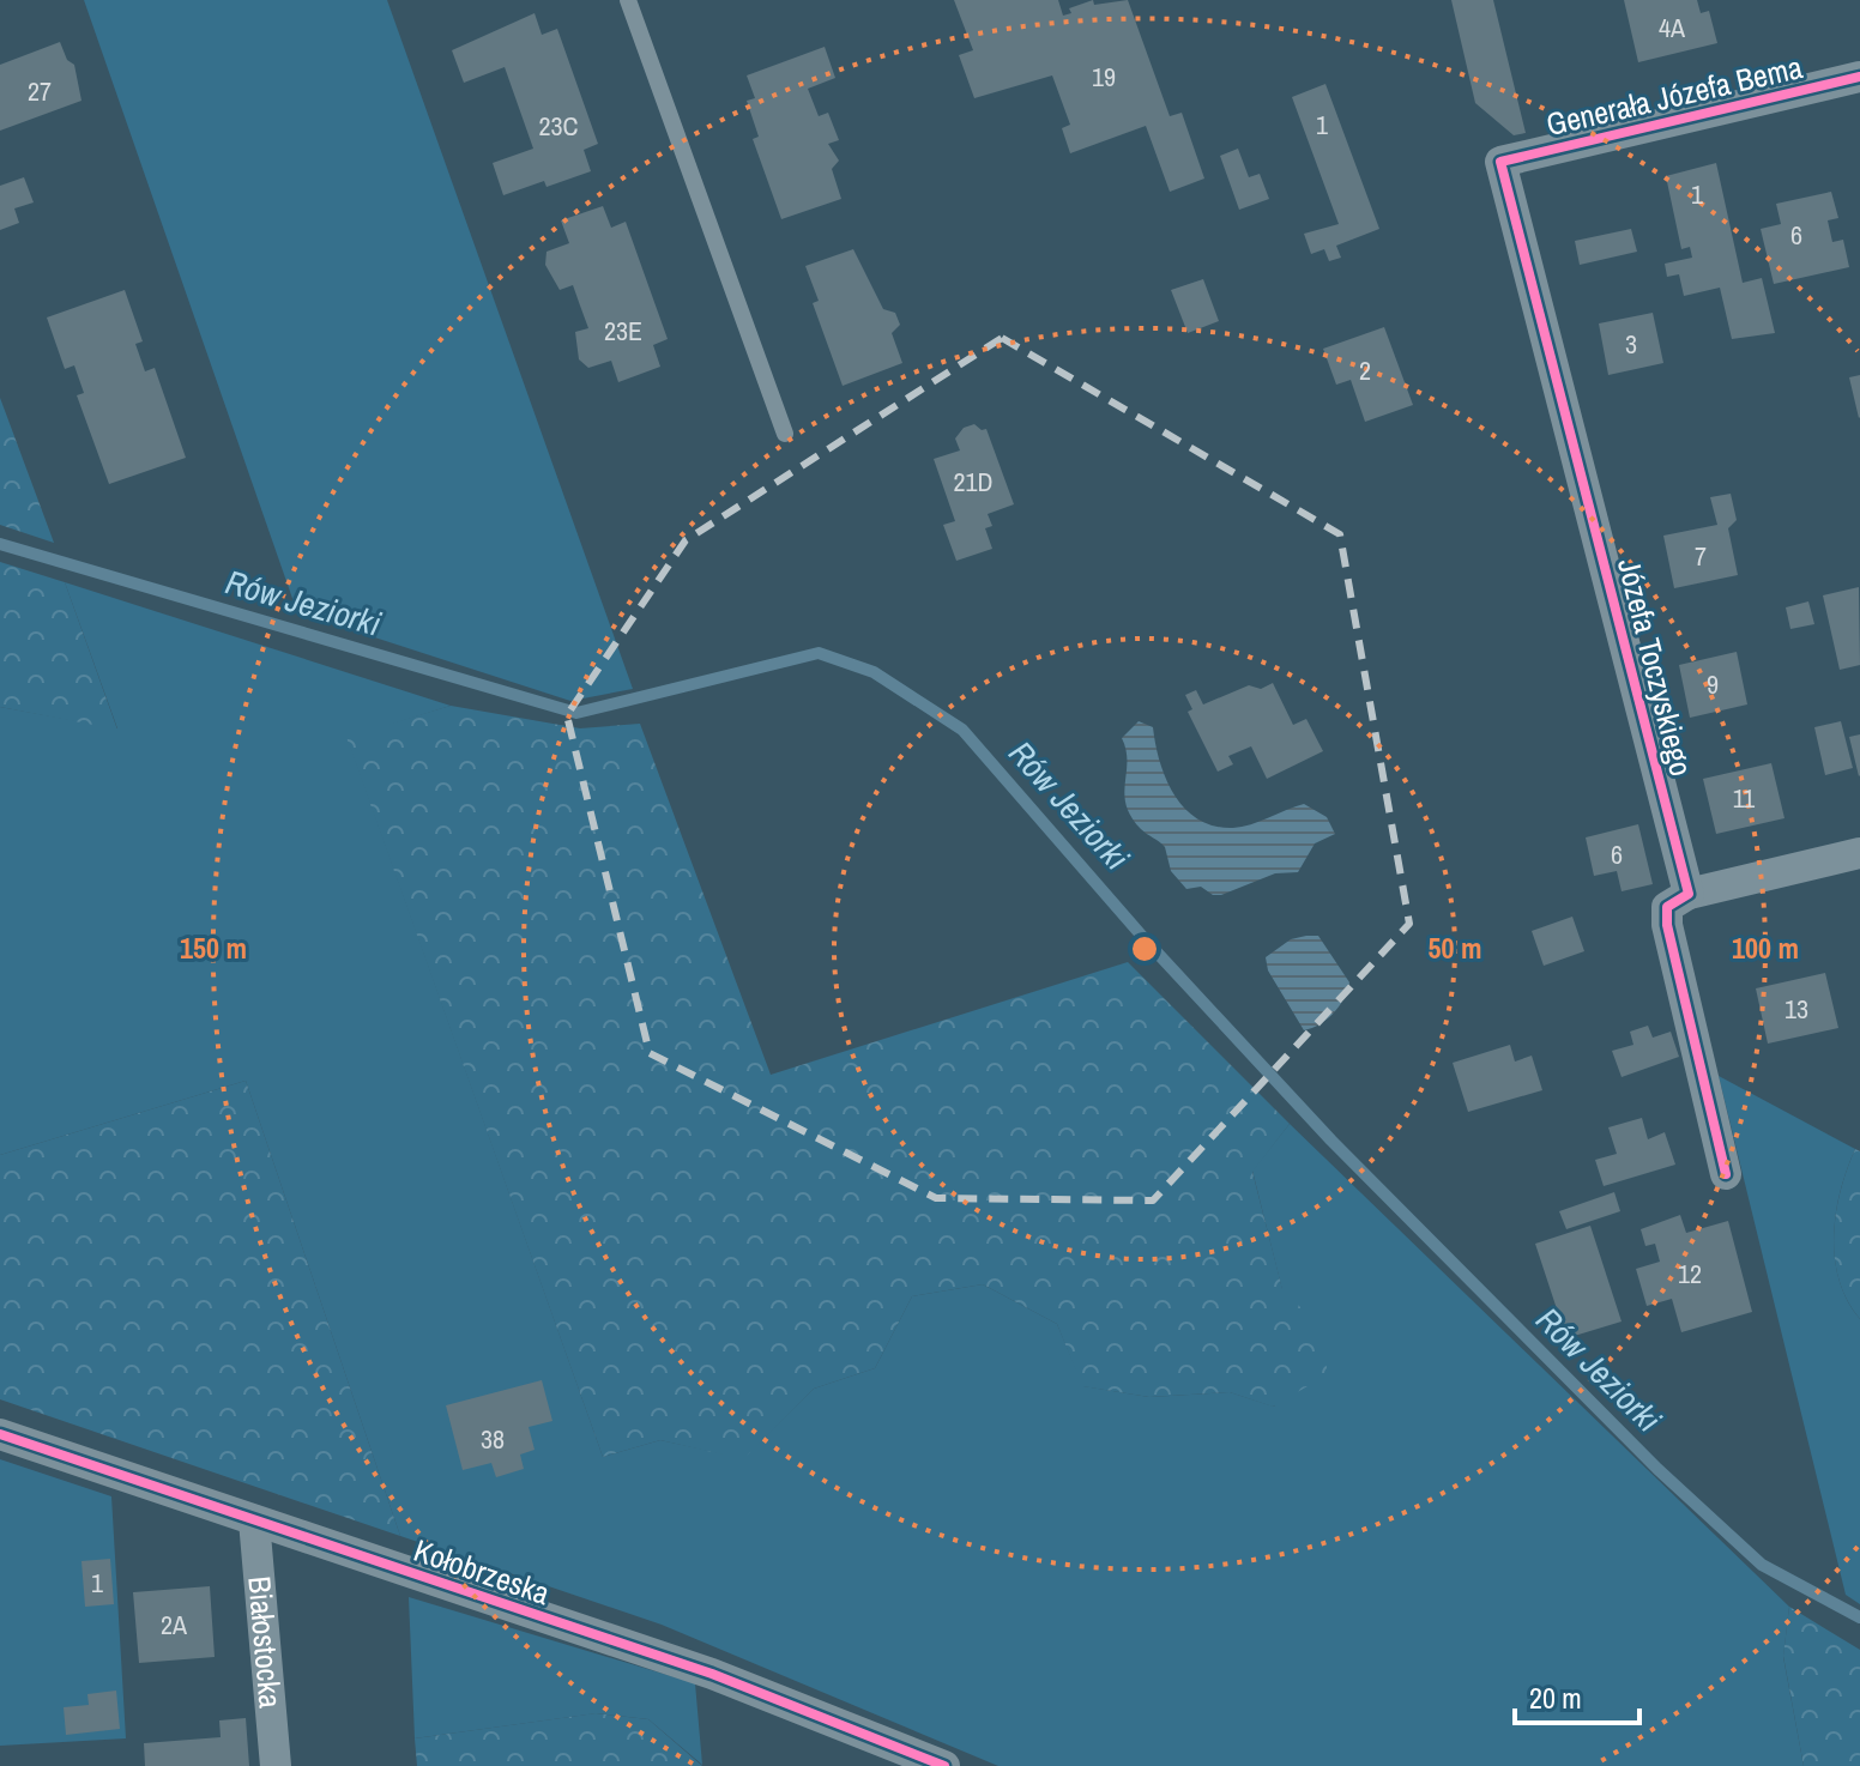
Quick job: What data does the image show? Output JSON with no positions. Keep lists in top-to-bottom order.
{
  "streets": {
    "street": [
      "Generała Józefa Bema",
      "Józefa Toczyskiego",
      "Kołobrzeska",
      "Białostocka"
    ]
  },
  "crossings": [
    ["Generała Józefa Bema", "Józefa Toczyskiego"],
    ["Kołobrzeska", "Białostocka"]
  ],
  "water": ["Rów Jeziorki"],
  "house_numbers": [
    "4A",
    "19",
    "27",
    "1",
    "23C",
    "1",
    "6",
    "23E",
    "3",
    "2",
    "21D",
    "7",
    "9",
    "11",
    "6",
    "13",
    "12",
    "38",
    "1",
    "2A"
  ],
  "scale_bar": "20 m",
  "rings": ["50 m", "100 m", "150 m"]
}
